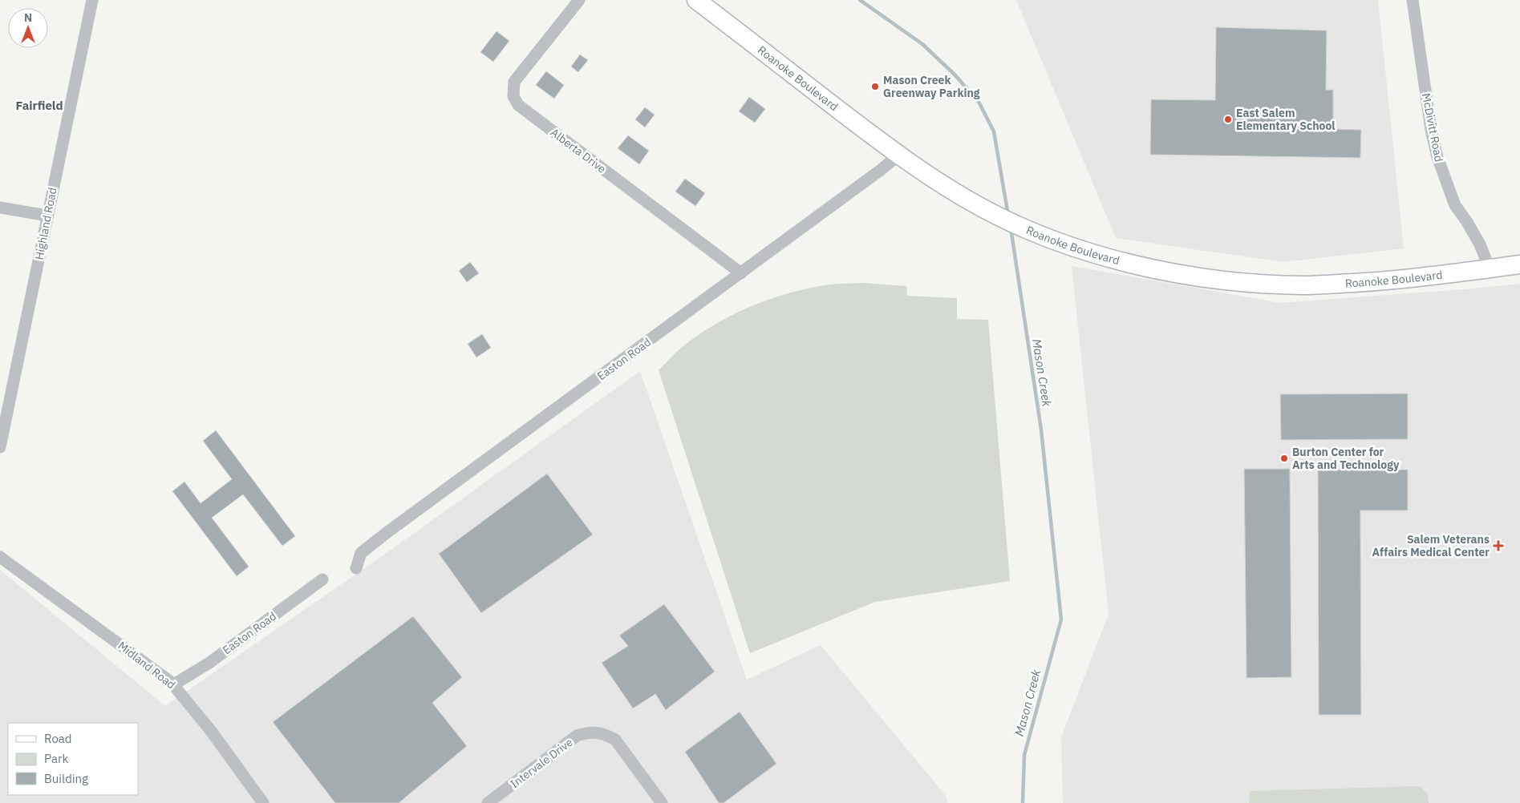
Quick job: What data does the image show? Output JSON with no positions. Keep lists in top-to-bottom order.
{
  "streets": {
    "main road": ["Roanoke Boulevard"],
    "street": [
      "McDivitt Road",
      "Alberta Drive",
      "Highland Road",
      "Easton Road",
      "Midland Road",
      "Intervale Drive"
    ]
  },
  "crossings": [
    ["Roanoke Boulevard", "McDivitt Road"],
    ["Roanoke Boulevard", "Easton Road"],
    ["Alberta Drive", "Easton Road"],
    ["Easton Road", "Midland Road"]
  ],
  "districts": ["Fairfield"],
  "water": ["Mason Creek"],
  "places": {
    "other": ["Mason Creek Greenway Parking", "East Salem Elementary School", "Burton Center for Arts and Technology"],
    "health": ["Salem Veterans Affairs Medical Center"]
  },
  "legend": ["Road", "Park", "Building"],
  "north": "top"
}
